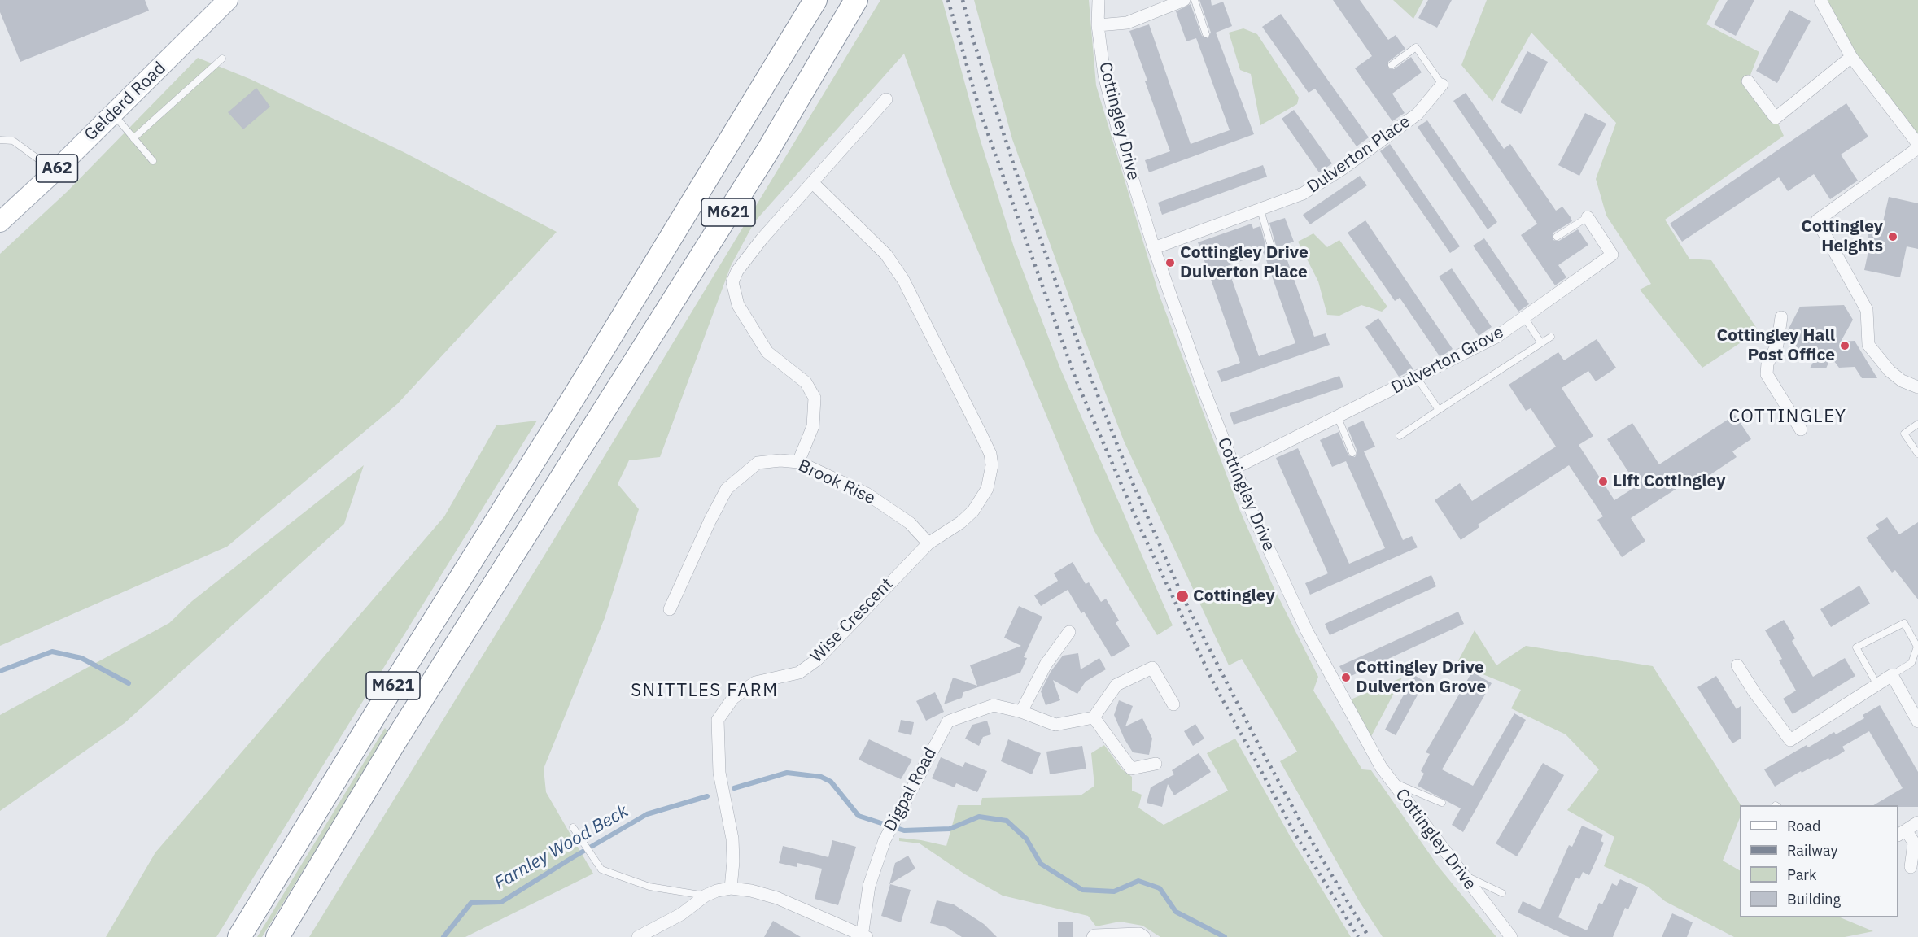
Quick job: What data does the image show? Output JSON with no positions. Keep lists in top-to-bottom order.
{
  "streets": {
    "highway": ["M621"],
    "main road": ["Gelderd Road", "A62"],
    "street": [
      "Cottingley Drive",
      "Dulverton Place",
      "Dulverton Grove",
      "Brook Rise",
      "Wise Crescent",
      "Digpal Road"
    ]
  },
  "crossings": [
    ["Cottingley Drive", "Dulverton Place"],
    ["Cottingley Drive", "Dulverton Grove"],
    ["Brook Rise", "Wise Crescent"]
  ],
  "districts": ["COTTINGLEY", "SNITTLES FARM"],
  "water": ["Farnley Wood Beck"],
  "places": [
    "Cottingley Heights",
    "Cottingley Drive Dulverton Place",
    "Cottingley Hall Post Office",
    "Lift Cottingley",
    "Cottingley",
    "Cottingley Drive Dulverton Grove"
  ],
  "legend": [
    "Road",
    "Railway",
    "Park",
    "Building"
  ]
}
